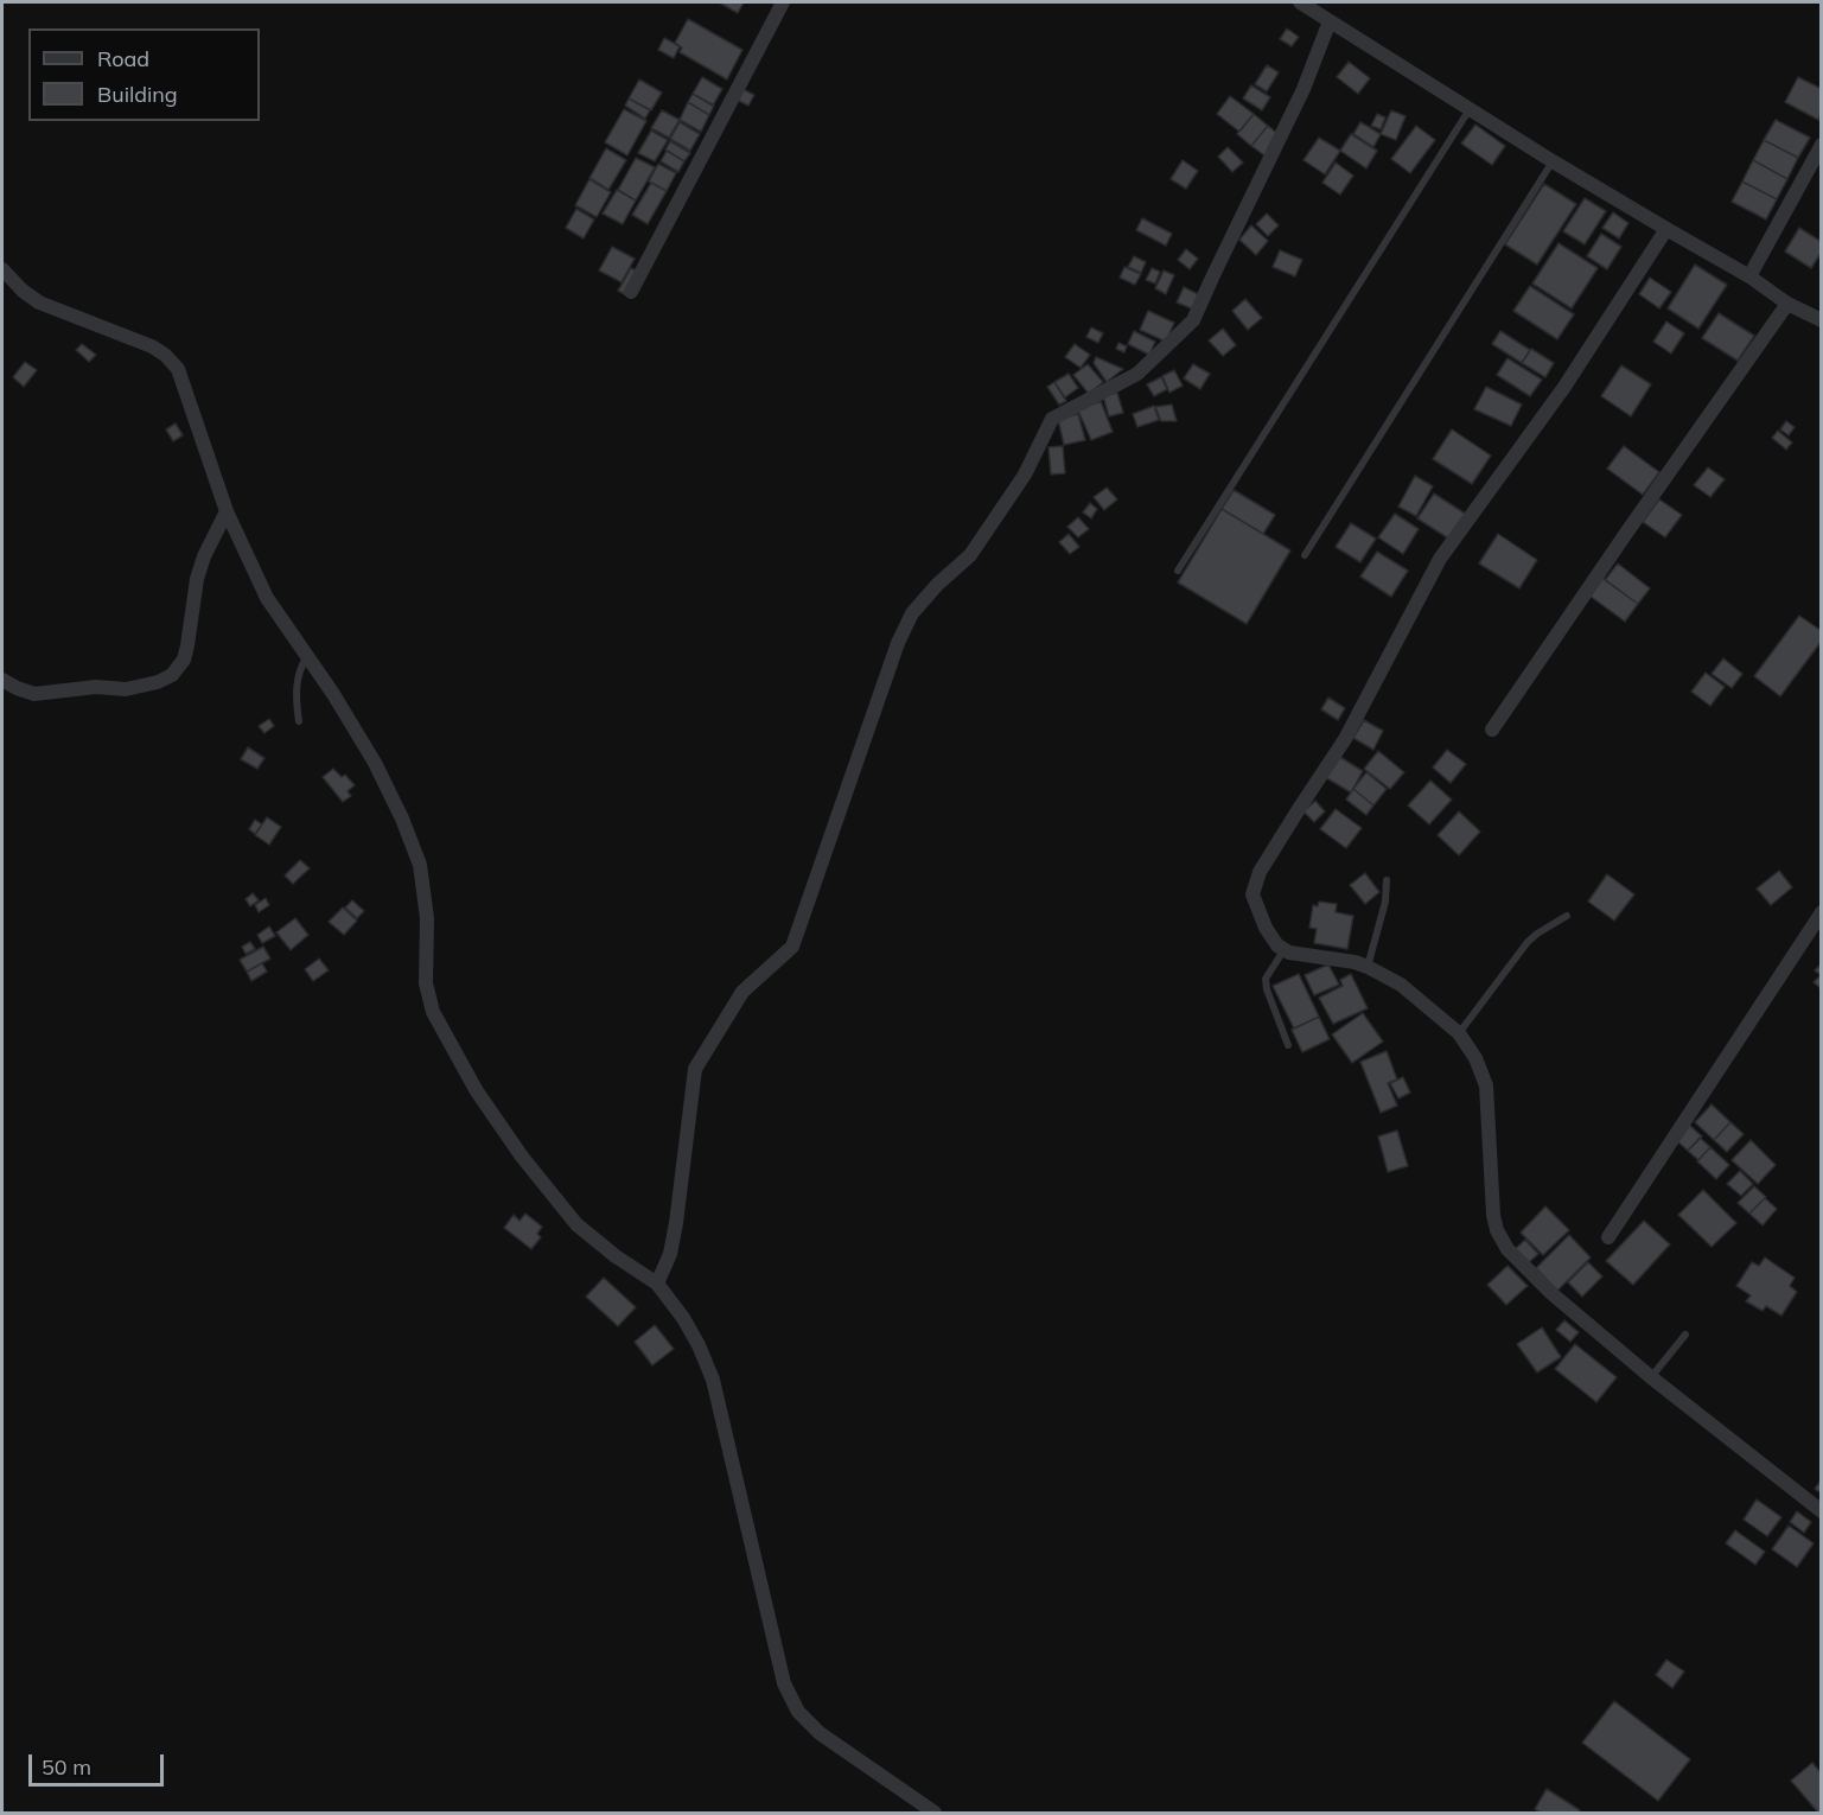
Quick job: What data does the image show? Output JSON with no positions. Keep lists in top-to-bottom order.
{
  "legend": ["Road", "Building"],
  "scale_bar": "50 m"
}
